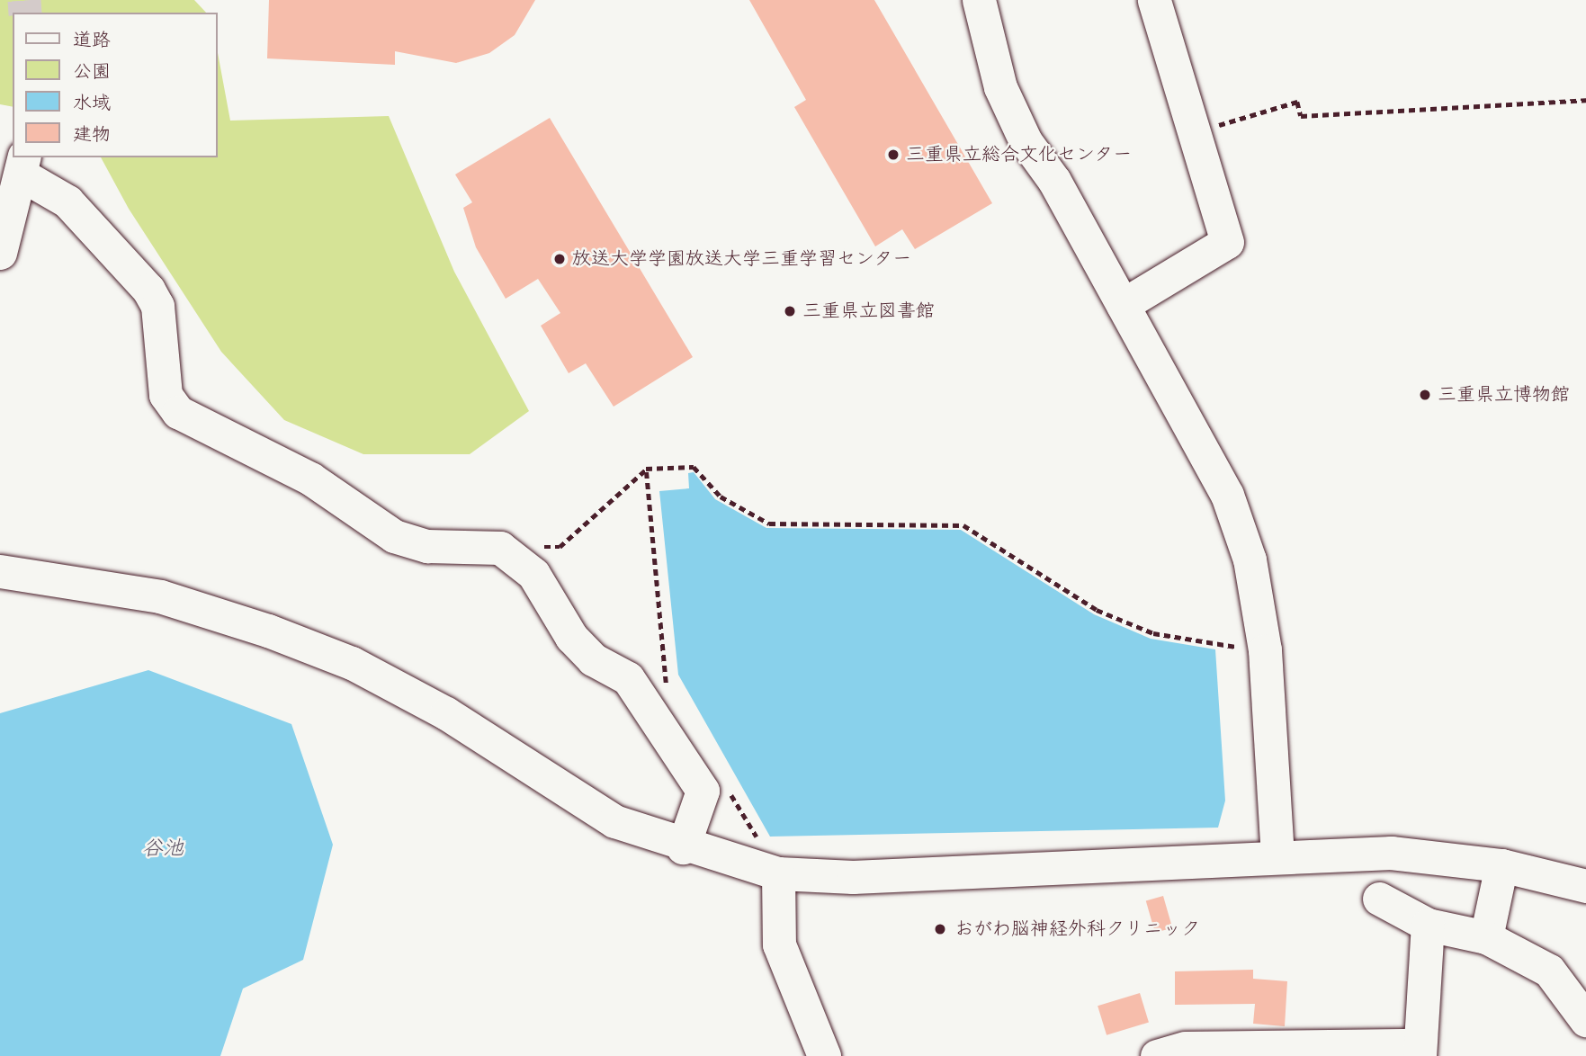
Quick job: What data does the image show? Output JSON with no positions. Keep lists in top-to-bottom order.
{
  "water": ["谷池"],
  "places": [
    "三重県立総合文化センター",
    "放送大学学園放送大学三重学習センター",
    "三重県立図書館",
    "三重県立博物館",
    "おがわ脳神経外科クリニック"
  ],
  "legend": [
    "道路",
    "公園",
    "水域",
    "建物"
  ]
}
